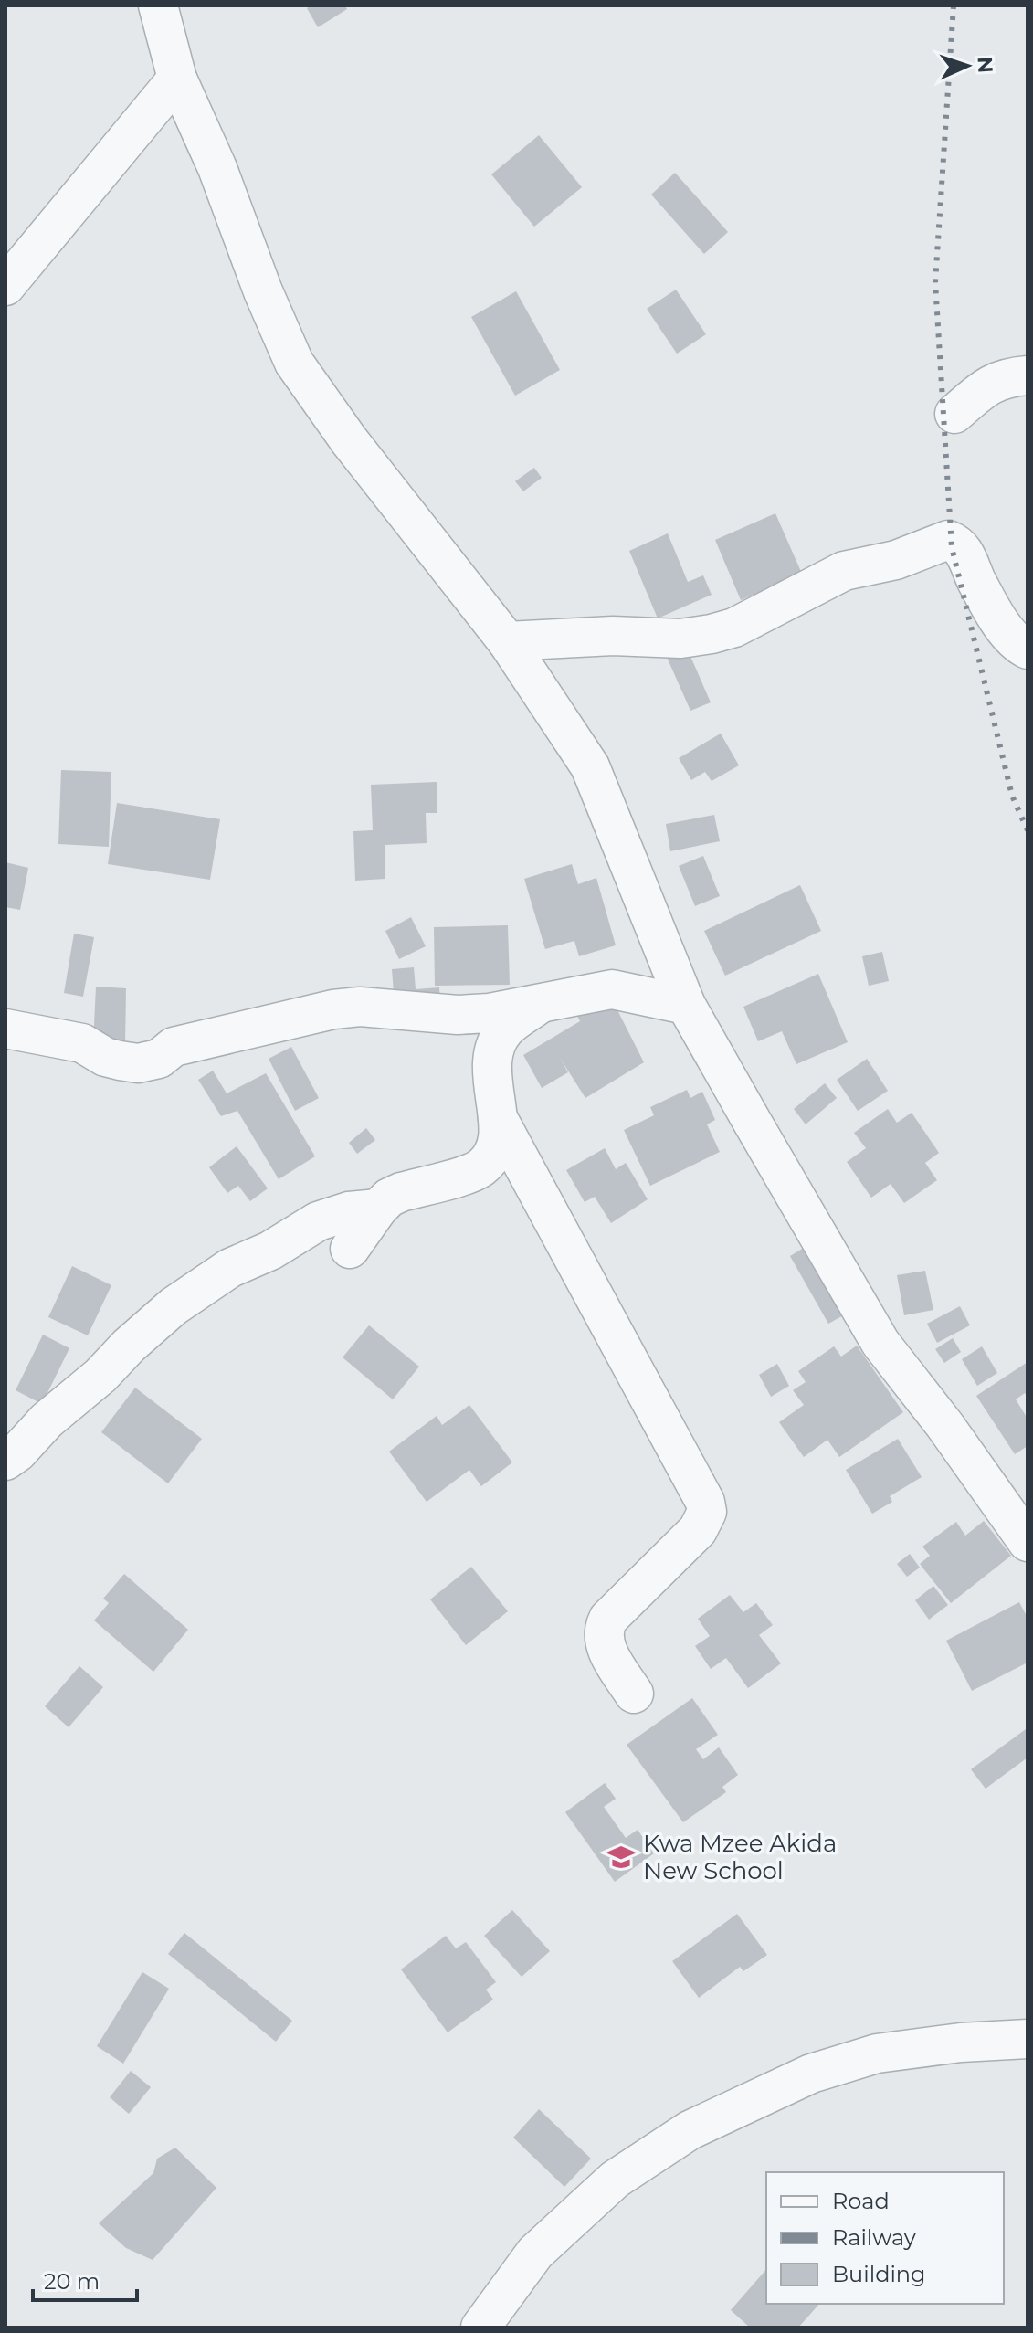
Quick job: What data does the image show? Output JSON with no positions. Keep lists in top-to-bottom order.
{
  "places": {
    "school or university": ["Kwa Mzee Akida New School"]
  },
  "legend": ["Road", "Railway", "Building"],
  "scale_bar": "20 m",
  "north": "right"
}
